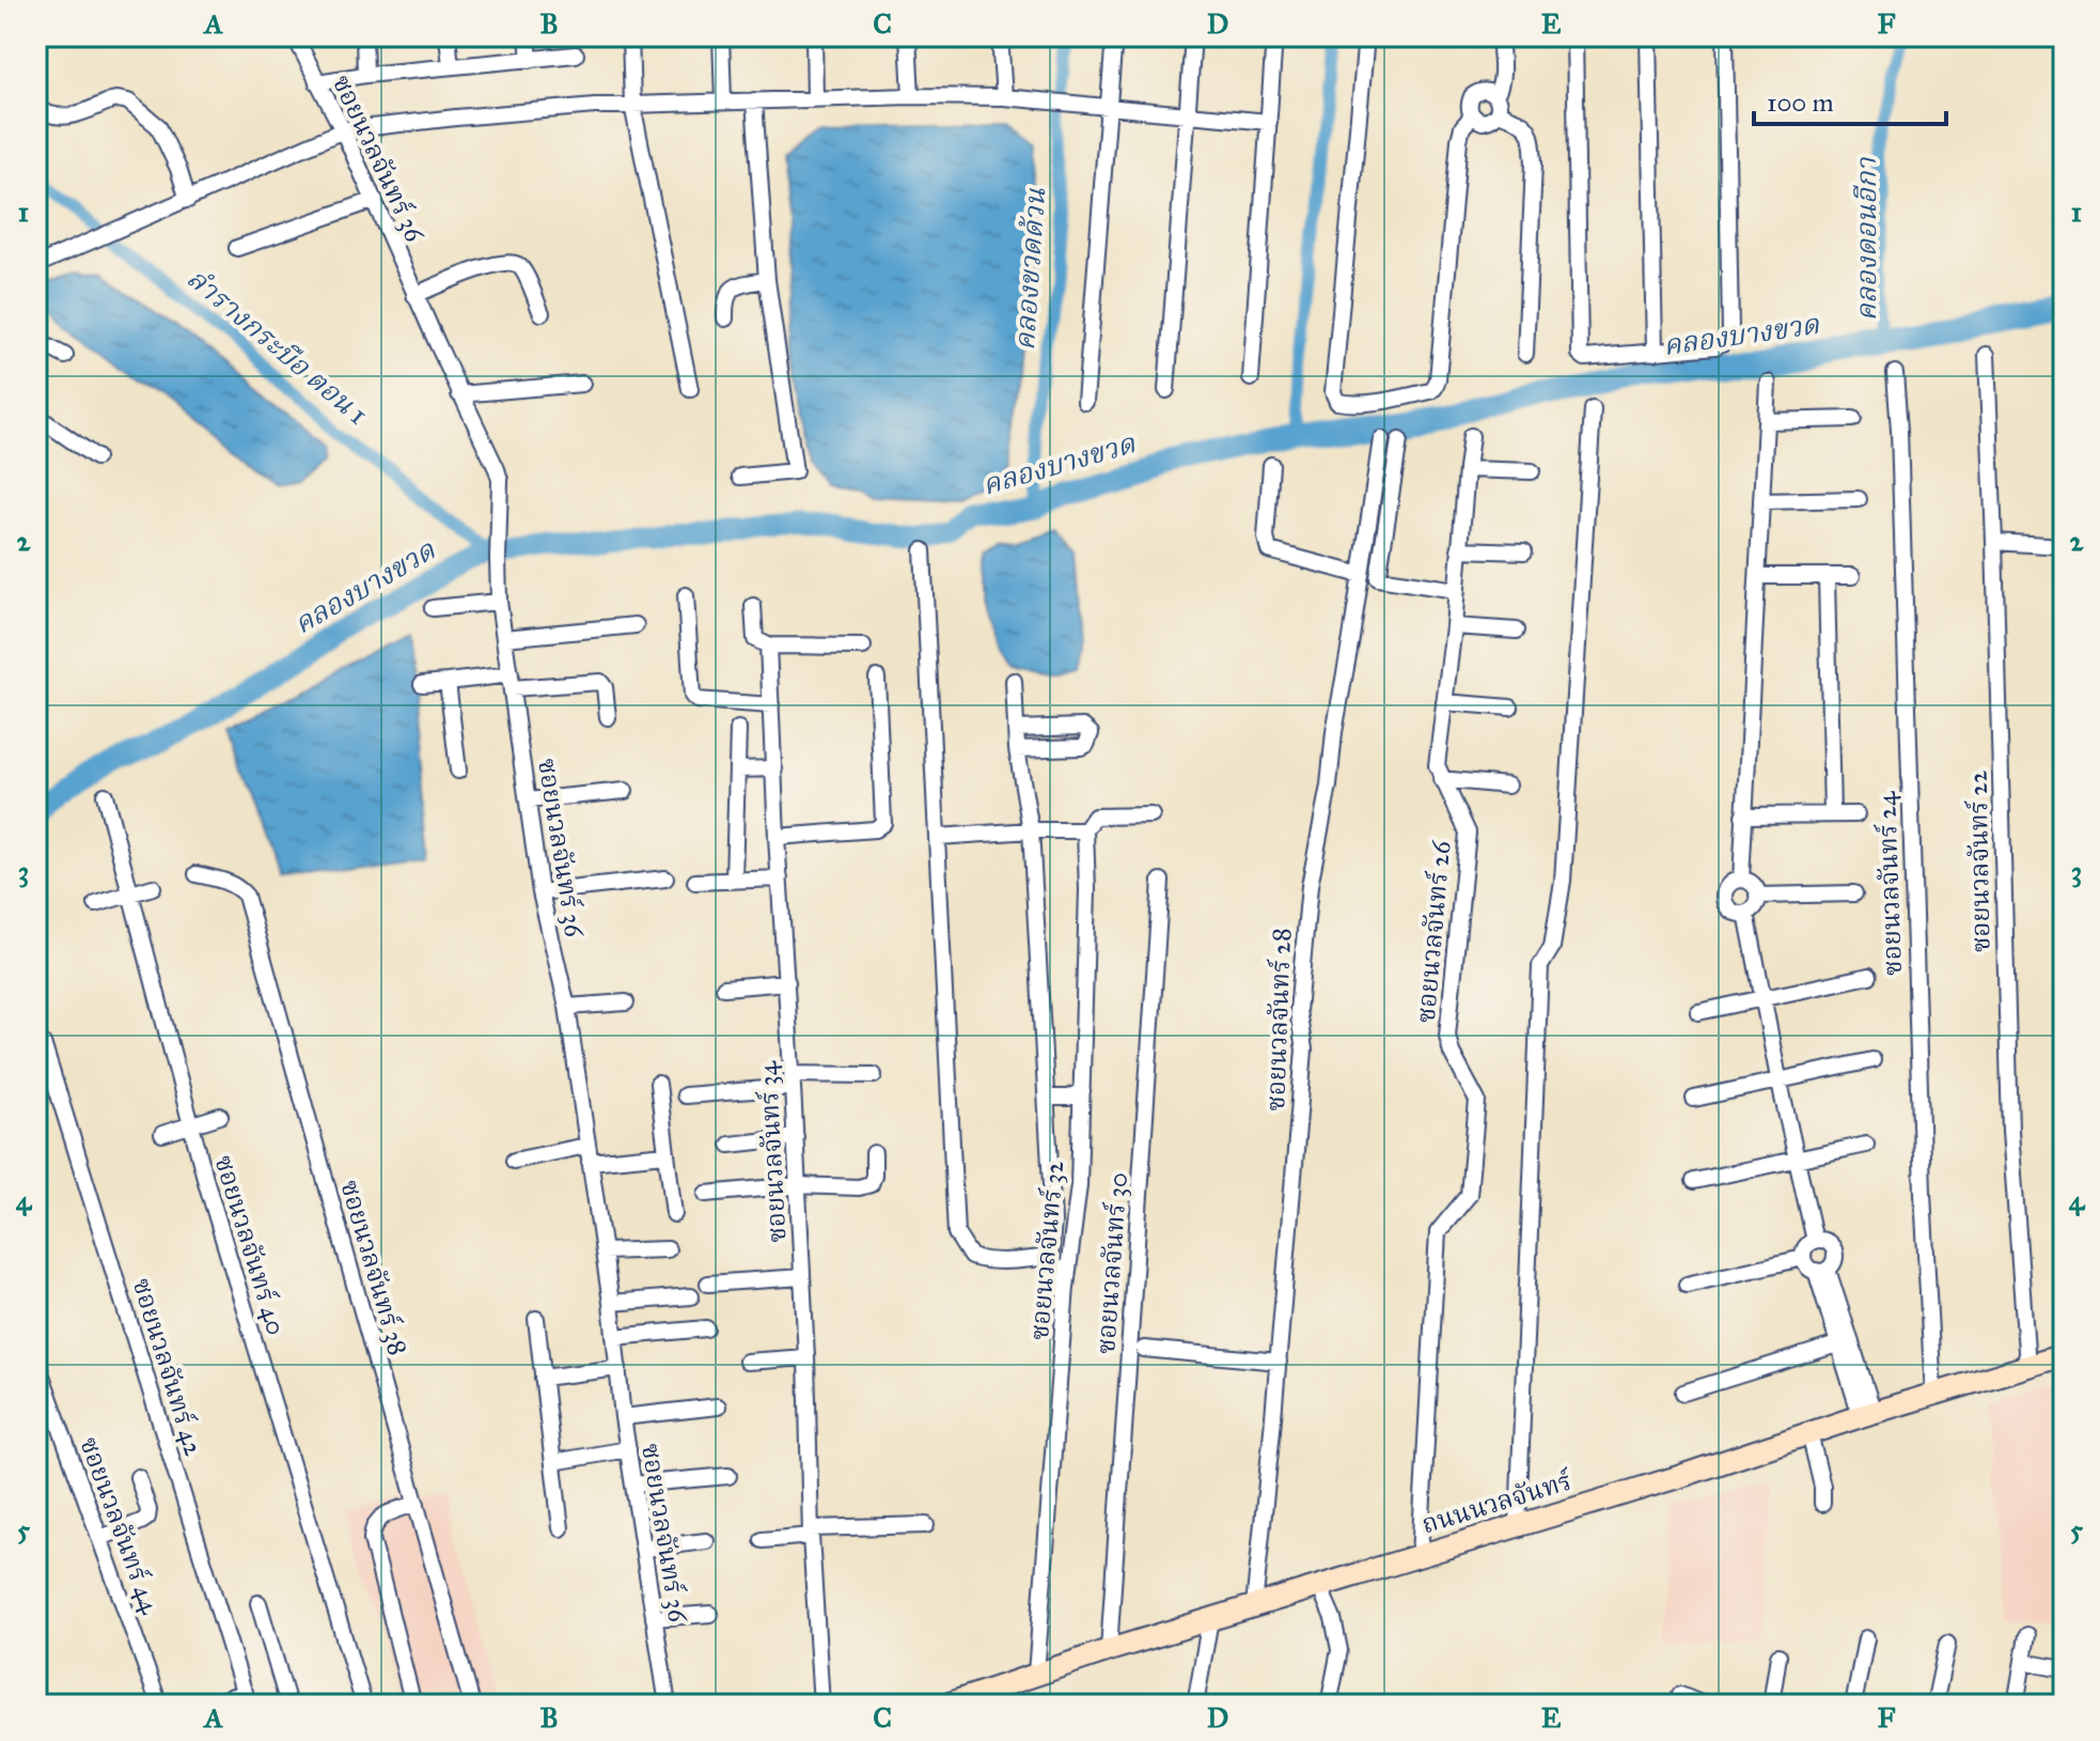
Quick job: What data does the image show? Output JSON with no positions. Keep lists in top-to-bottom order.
{
  "streets": {
    "main road": ["ถนนนวลจันทร์"],
    "street": [
      "ซอยนวลจันทร์ 36",
      "ซอยนวลจันทร์ 22",
      "ซอยนวลจันทร์ 24",
      "ซอยนวลจันทร์ 26",
      "ซอยนวลจันทร์ 28",
      "ซอยนวลจันทร์ 34",
      "ซอยนวลจันทร์ 40",
      "ซอยนวลจันทร์ 32",
      "ซอยนวลจันทร์ 30",
      "ซอยนวลจันทร์ 38",
      "ซอยนวลจันทร์ 42",
      "ซอยนวลจันทร์ 44"
    ]
  },
  "crossings": [
    ["ซอยนวลจันทร์ 22", "ถนนนวลจันทร์"],
    ["ซอยนวลจันทร์ 24", "ถนนนวลจันทร์"],
    ["ซอยนวลจันทร์ 26", "ถนนนวลจันทร์"],
    ["ซอยนวลจันทร์ 28", "ถนนนวลจันทร์"],
    ["ซอยนวลจันทร์ 32", "ถนนนวลจันทร์"],
    ["ซอยนวลจันทร์ 30", "ถนนนวลจันทร์"]
  ],
  "water": [
    "คลองดอนอีกา",
    "คลองขวดด้วน",
    "คลองบางขวด",
    "ลำรางกระบือ ตอน 1"
  ],
  "scale_bar": "100 m",
  "grid": {
    "columns": [
      "A",
      "B",
      "C",
      "D",
      "E",
      "F"
    ],
    "rows": [
      "1",
      "2",
      "3",
      "4",
      "5"
    ]
  }
}
